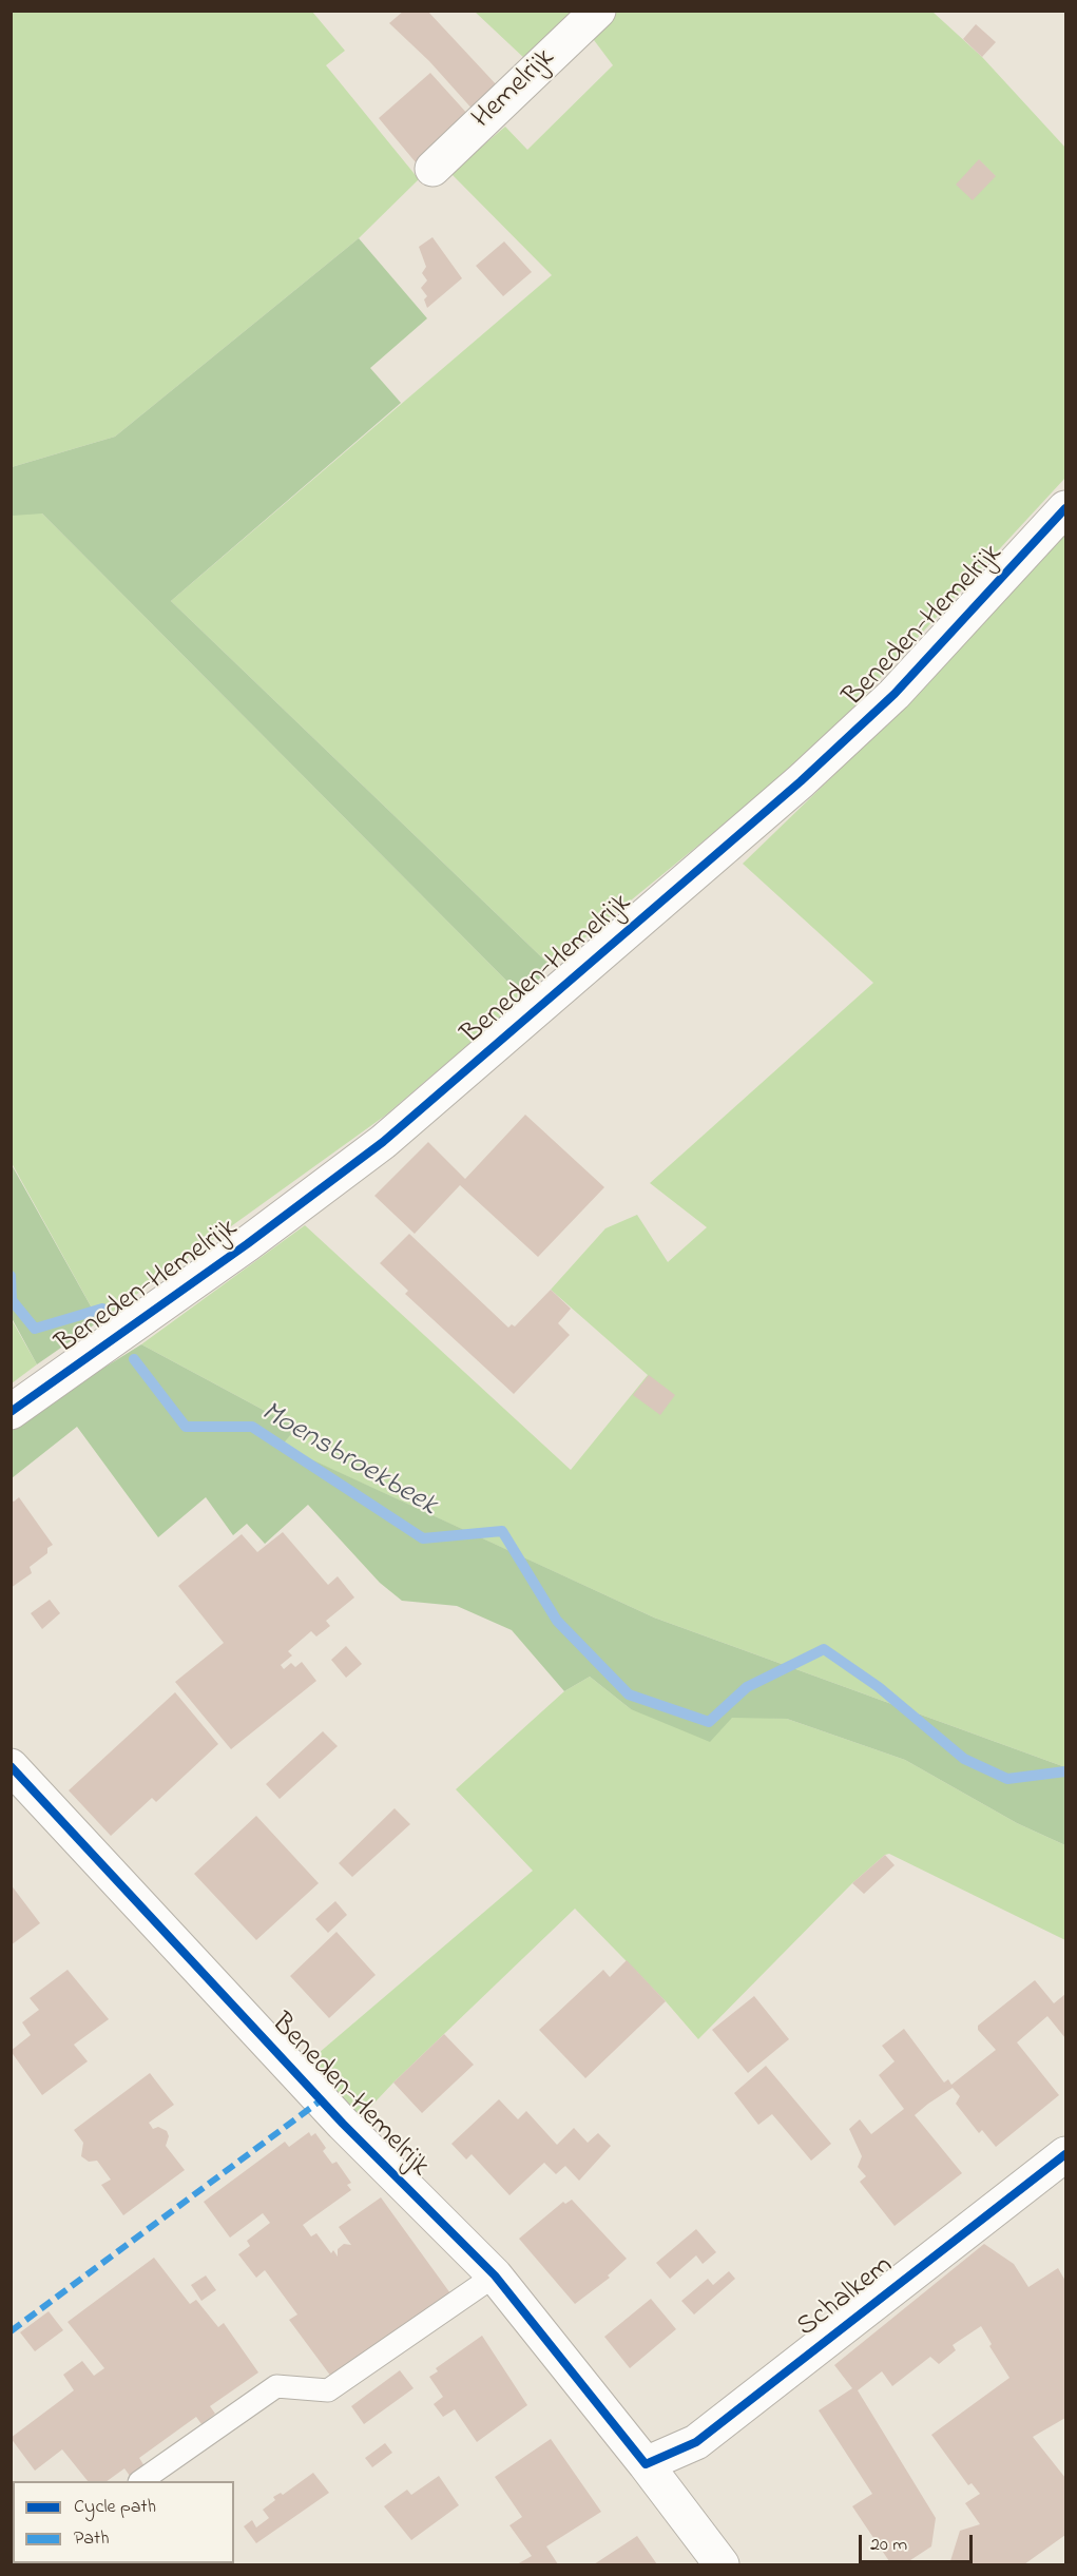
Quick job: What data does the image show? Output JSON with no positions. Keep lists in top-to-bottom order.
{
  "streets": {
    "street": ["Hemelrijk", "Beneden-Hemelrijk", "Schalkem"]
  },
  "crossings": [
    ["Beneden-Hemelrijk", "Schalkem"]
  ],
  "water": ["Moensbroekbeek"],
  "legend": ["Cycle path", "Path"],
  "scale_bar": "20 m"
}
